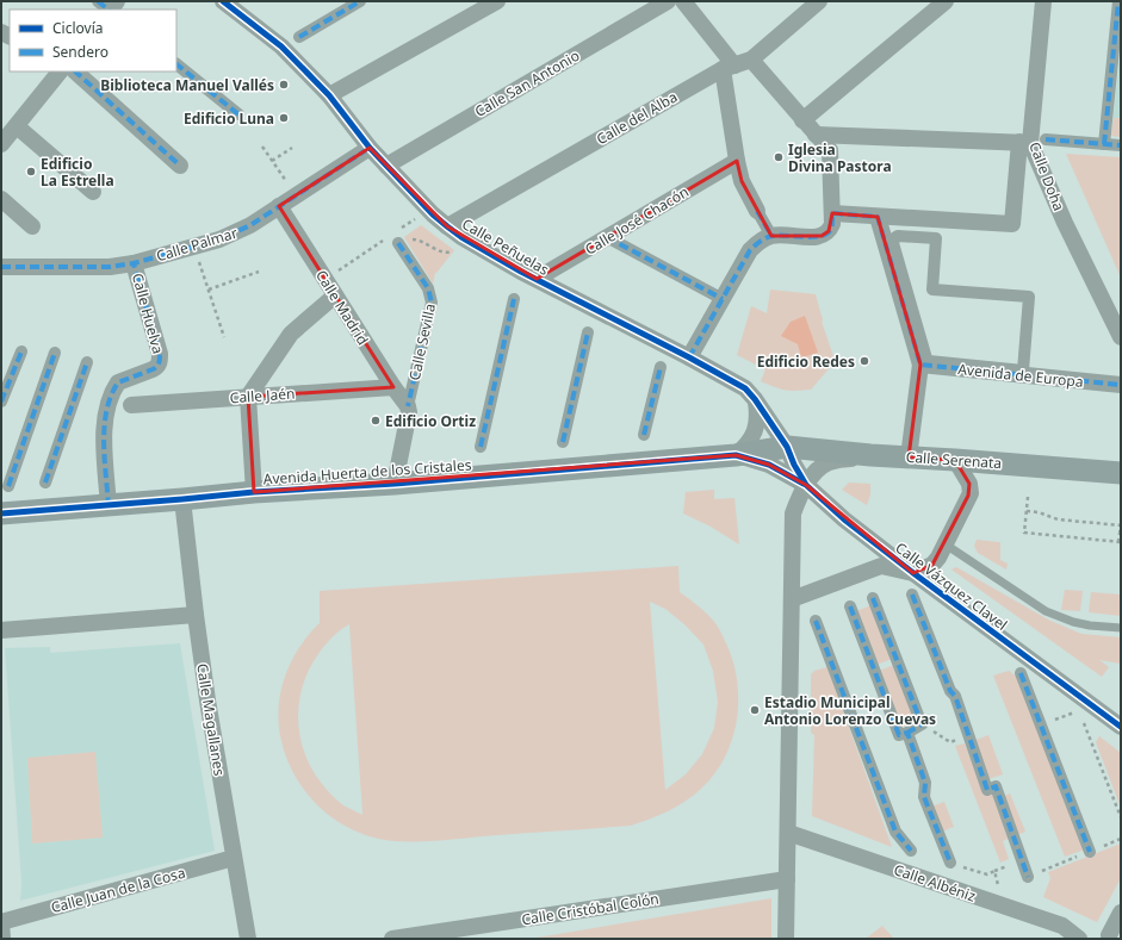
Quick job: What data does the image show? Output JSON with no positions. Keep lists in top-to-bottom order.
{
  "streets": {
    "main road": ["Calle Serenata", "Avenida Huerta de los Cristales"],
    "street": [
      "Calle San Antonio",
      "Calle del Alba",
      "Calle Doha",
      "Calle José Chacón",
      "Calle Palmar",
      "Calle Peñuelas",
      "Calle Madrid",
      "Calle Huelva",
      "Calle Sevilla",
      "Avenida de Europa",
      "Calle Jaén",
      "Calle Vázquez Clavel",
      "Calle Magallanes",
      "Calle Albéniz",
      "Calle Juan de la Cosa",
      "Calle Cristóbal Colón"
    ]
  },
  "crossings": [
    ["Calle San Antonio", "Calle Peñuelas"],
    ["Calle del Alba", "Calle Peñuelas"],
    ["Calle José Chacón", "Calle Peñuelas"],
    ["Calle Palmar", "Calle Peñuelas"],
    ["Calle Palmar", "Calle Madrid"],
    ["Calle Palmar", "Calle Huelva"],
    ["Calle Peñuelas", "Calle Serenata"],
    ["Calle Peñuelas", "Avenida Huerta de los Cristales"],
    ["Calle Peñuelas", "Calle Vázquez Clavel"],
    ["Calle Madrid", "Calle Sevilla"],
    ["Calle Madrid", "Calle Jaén"],
    ["Calle Huelva", "Avenida Huerta de los Cristales"],
    ["Calle Sevilla", "Avenida Huerta de los Cristales"],
    ["Calle Serenata", "Avenida Huerta de los Cristales"],
    ["Calle Serenata", "Calle Vázquez Clavel"],
    ["Avenida Huerta de los Cristales", "Calle Vázquez Clavel"],
    ["Avenida Huerta de los Cristales", "Calle Magallanes"],
    ["Calle Magallanes", "Calle Juan de la Cosa"]
  ],
  "places": [
    "Biblioteca Manuel Vallés",
    "Edificio Luna",
    "Iglesia Divina Pastora",
    "Edificio La Estrella",
    "Edificio Redes",
    "Edificio Ortiz",
    "Estadio Municipal Antonio Lorenzo Cuevas"
  ],
  "legend": ["Ciclovía", "Sendero"]
}
